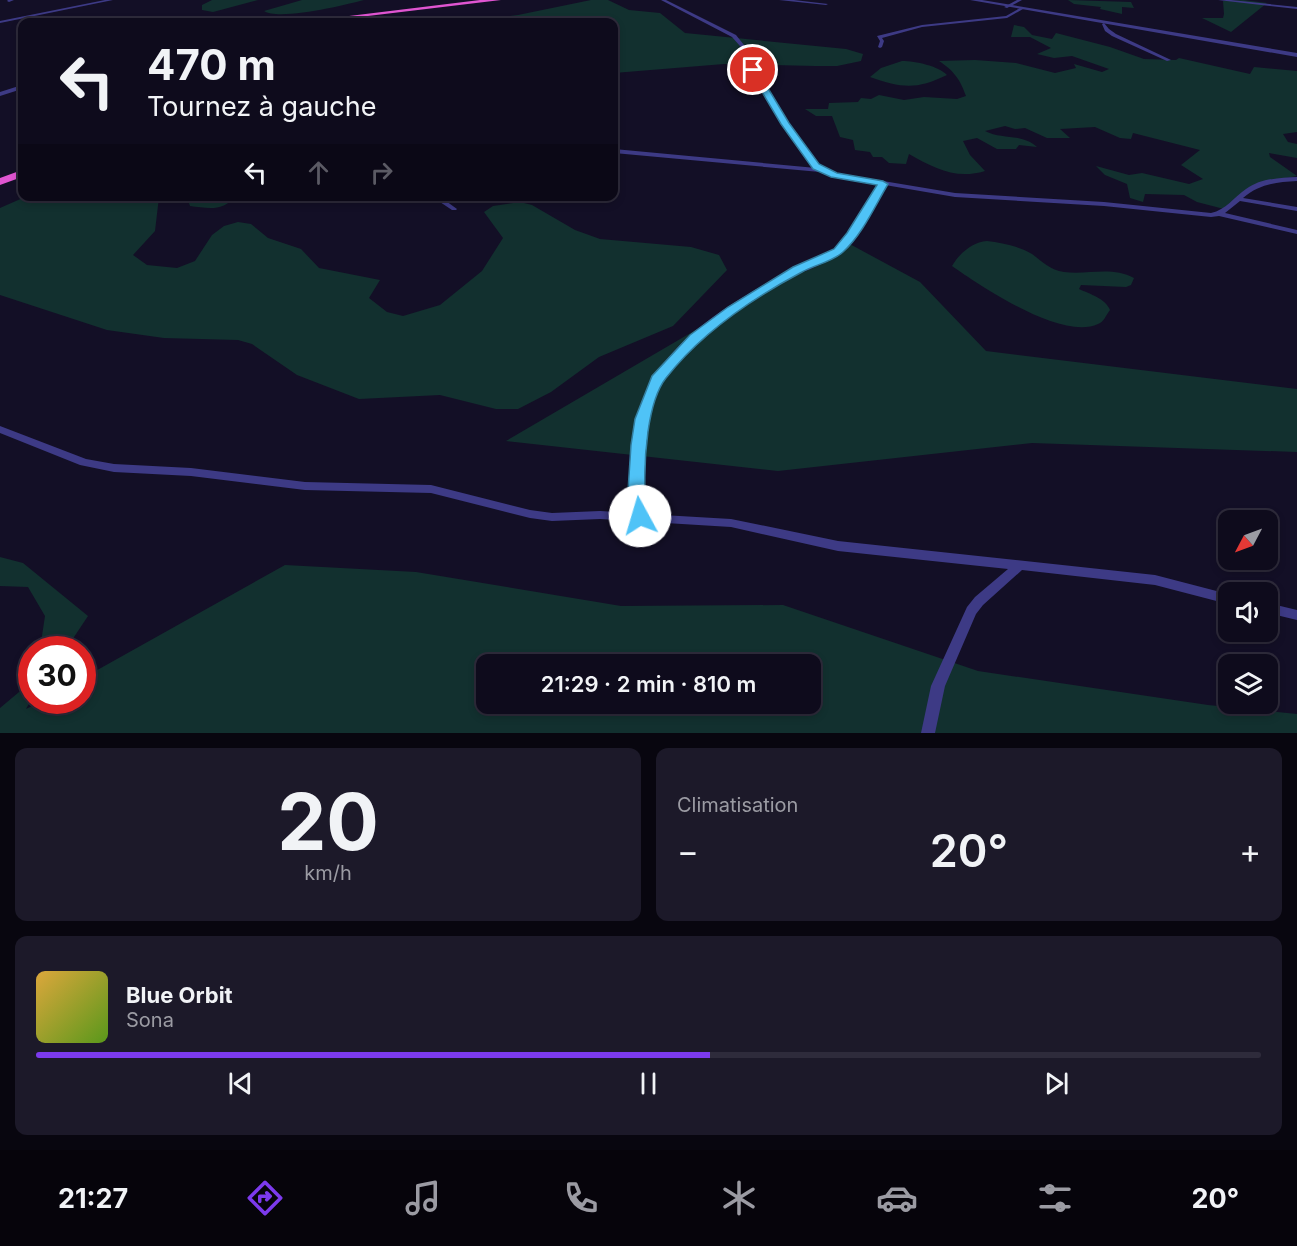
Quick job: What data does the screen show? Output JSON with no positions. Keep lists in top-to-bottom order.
{
  "north": "bottom left",
  "page": {
    "turn": ["470 m", "Tournez à gauche"],
    "limit": "30",
    "trip": "21:29 · 2 min · 810 m",
    "tile": [
      ["20", "km/h"],
      "Climatisation"
    ],
    "heat": ["−", "20°", "+"],
    "song": ["Blue Orbit", "Sona"],
    "tabs": ["21:27", "20°"]
  }
}
